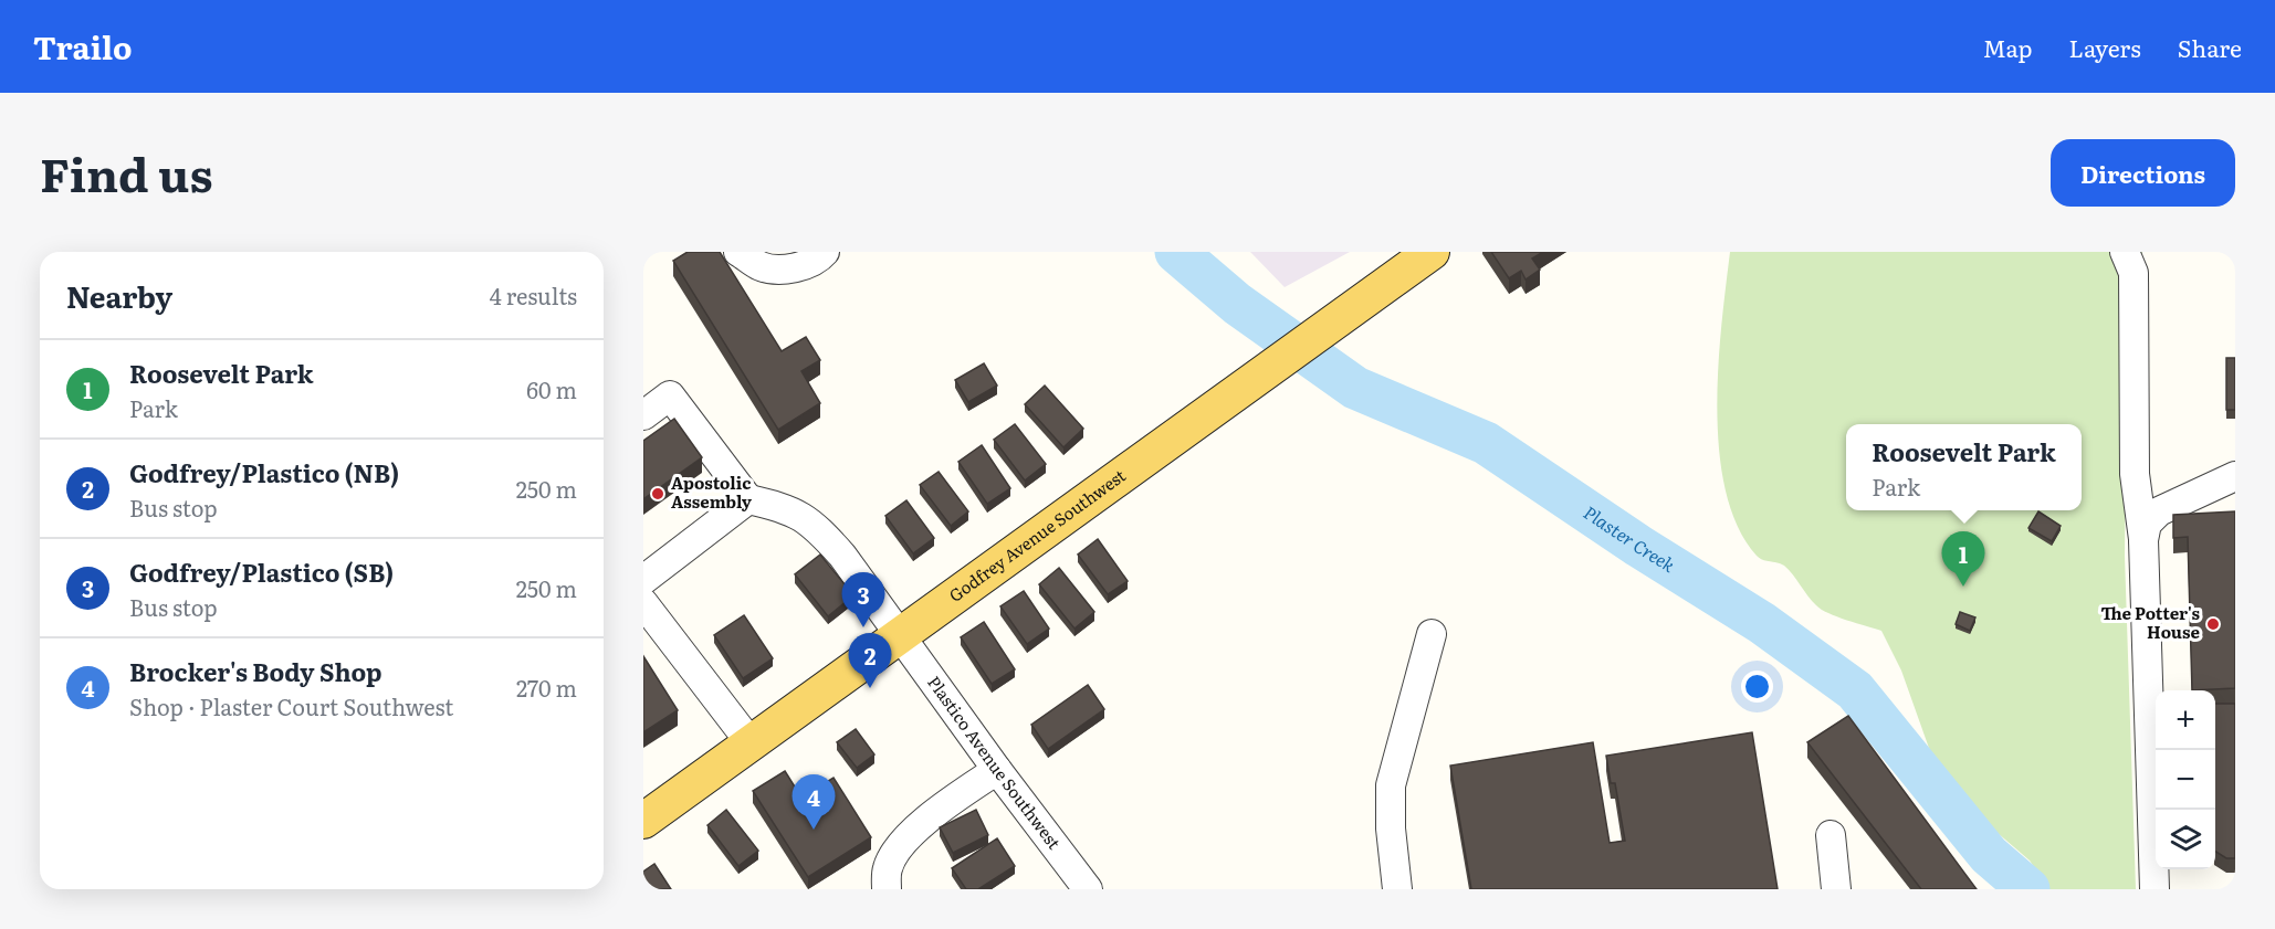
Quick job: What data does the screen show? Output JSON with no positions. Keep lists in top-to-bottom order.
{
  "streets": {
    "main road": ["Godfrey Avenue Southwest"],
    "street": ["Plastico Avenue Southwest"]
  },
  "crossings": [
    ["Godfrey Avenue Southwest", "Plastico Avenue Southwest"]
  ],
  "water": ["Plaster Creek"],
  "places": ["Apostolic Assembly", "The Potter's House"],
  "page": {
    "header": "Trailo",
    "nav": ["Map", "Layers", "Share"],
    "title": "Find us",
    "buttons": "Directions",
    "heading": ["Nearby", "4 results"],
    "list": [
      {
        "mark": "1",
        "name": "Roosevelt Park",
        "note": "Park",
        "value": "60 m"
      },
      {
        "mark": "2",
        "name": "Godfrey/Plastico (NB)",
        "note": "Bus stop",
        "value": "250 m"
      },
      {
        "mark": "3",
        "name": "Godfrey/Plastico (SB)",
        "note": "Bus stop",
        "value": "250 m"
      },
      {
        "mark": "4",
        "name": "Brocker's Body Shop",
        "note": "Shop · Plaster Court Southwest",
        "value": "270 m"
      }
    ],
    "popup": ["Roosevelt Park", "Park"],
    "pins": [
      "1",
      "3",
      "2",
      "4"
    ],
    "map_buttons": ["+", "−"]
  }
}
